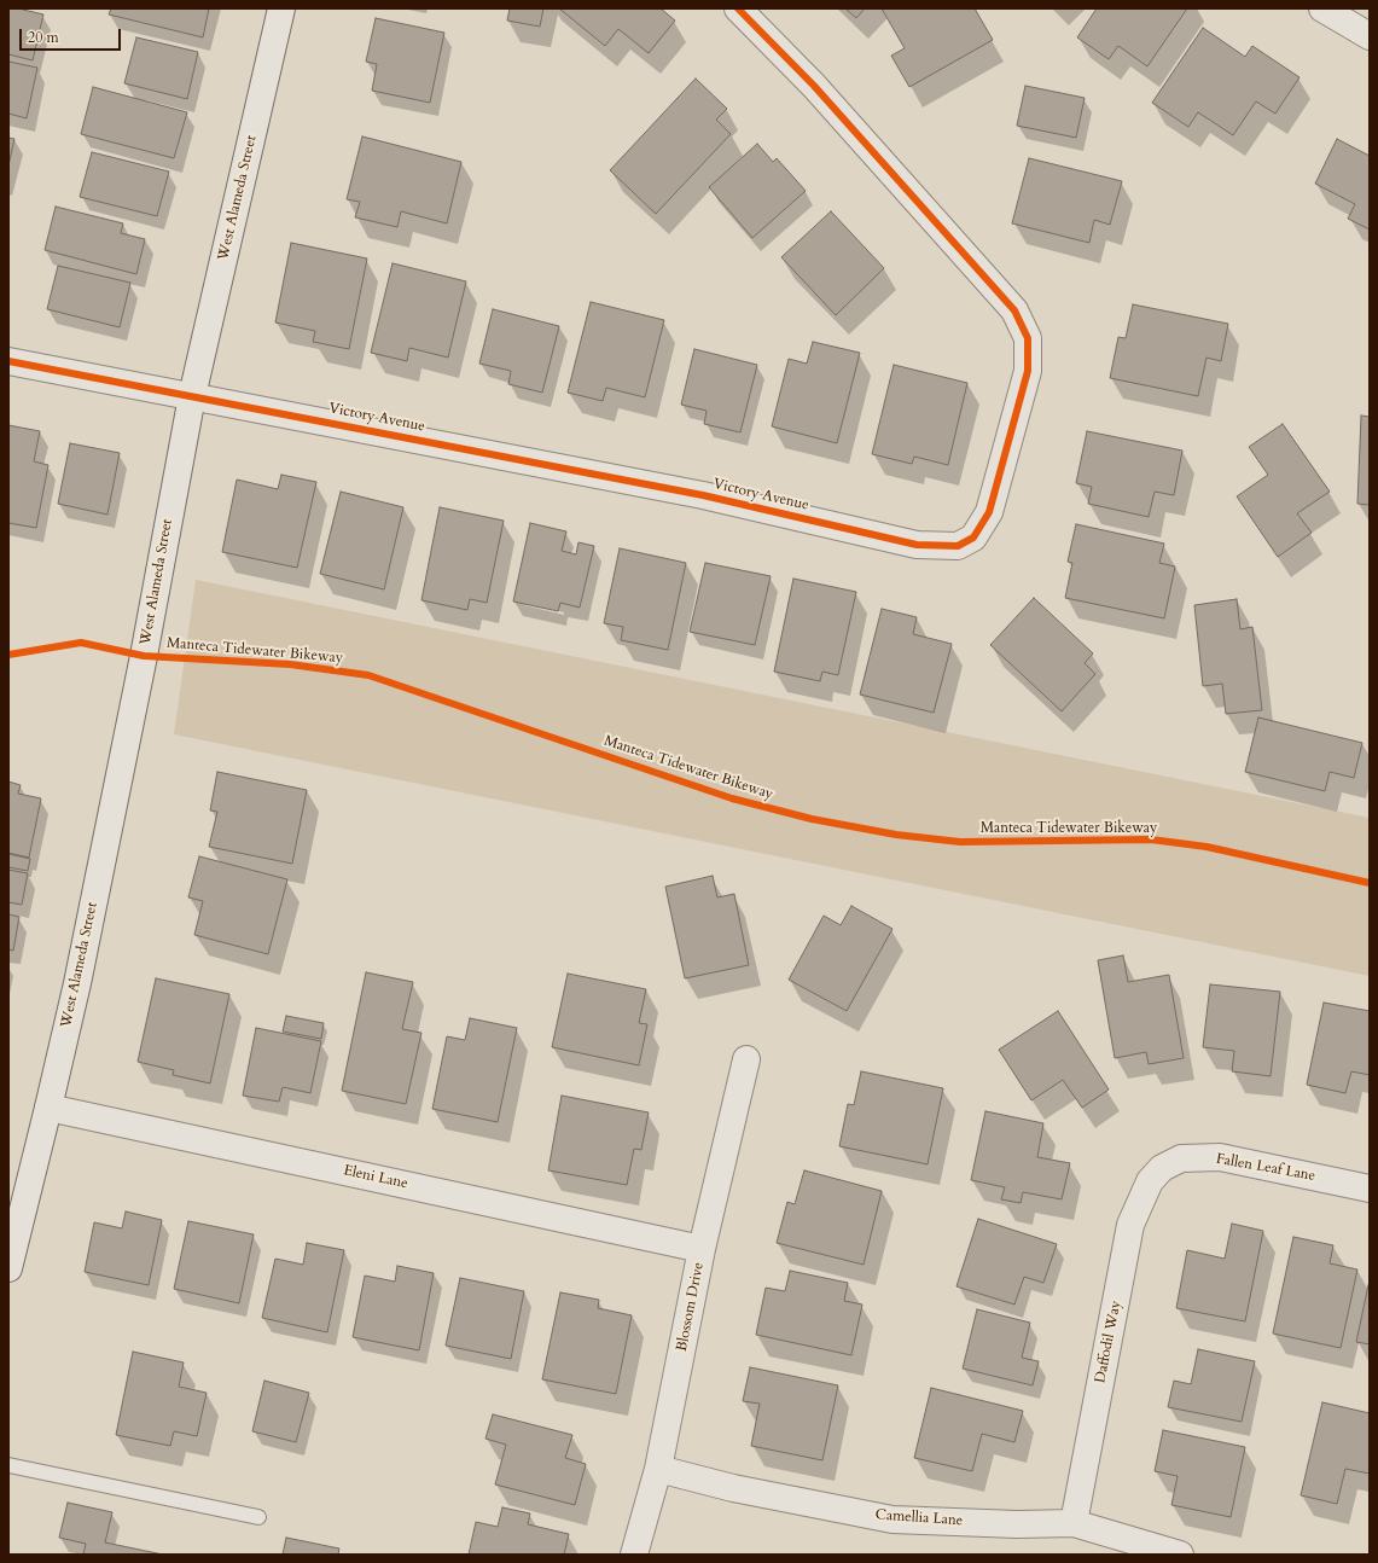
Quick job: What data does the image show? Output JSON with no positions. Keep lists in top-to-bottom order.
{
  "streets": {
    "street": [
      "West Alameda Street",
      "Victory Avenue",
      "Fallen Leaf Lane",
      "Eleni Lane",
      "Blossom Drive",
      "Daffodil Way",
      "Camellia Lane"
    ],
    "cycle path": ["Manteca Tidewater Bikeway"]
  },
  "crossings": [
    ["West Alameda Street", "Victory Avenue"],
    ["West Alameda Street", "Eleni Lane"],
    ["Fallen Leaf Lane", "Daffodil Way"],
    ["Eleni Lane", "Blossom Drive"],
    ["Blossom Drive", "Camellia Lane"],
    ["Daffodil Way", "Camellia Lane"]
  ],
  "scale_bar": "20 m"
}
